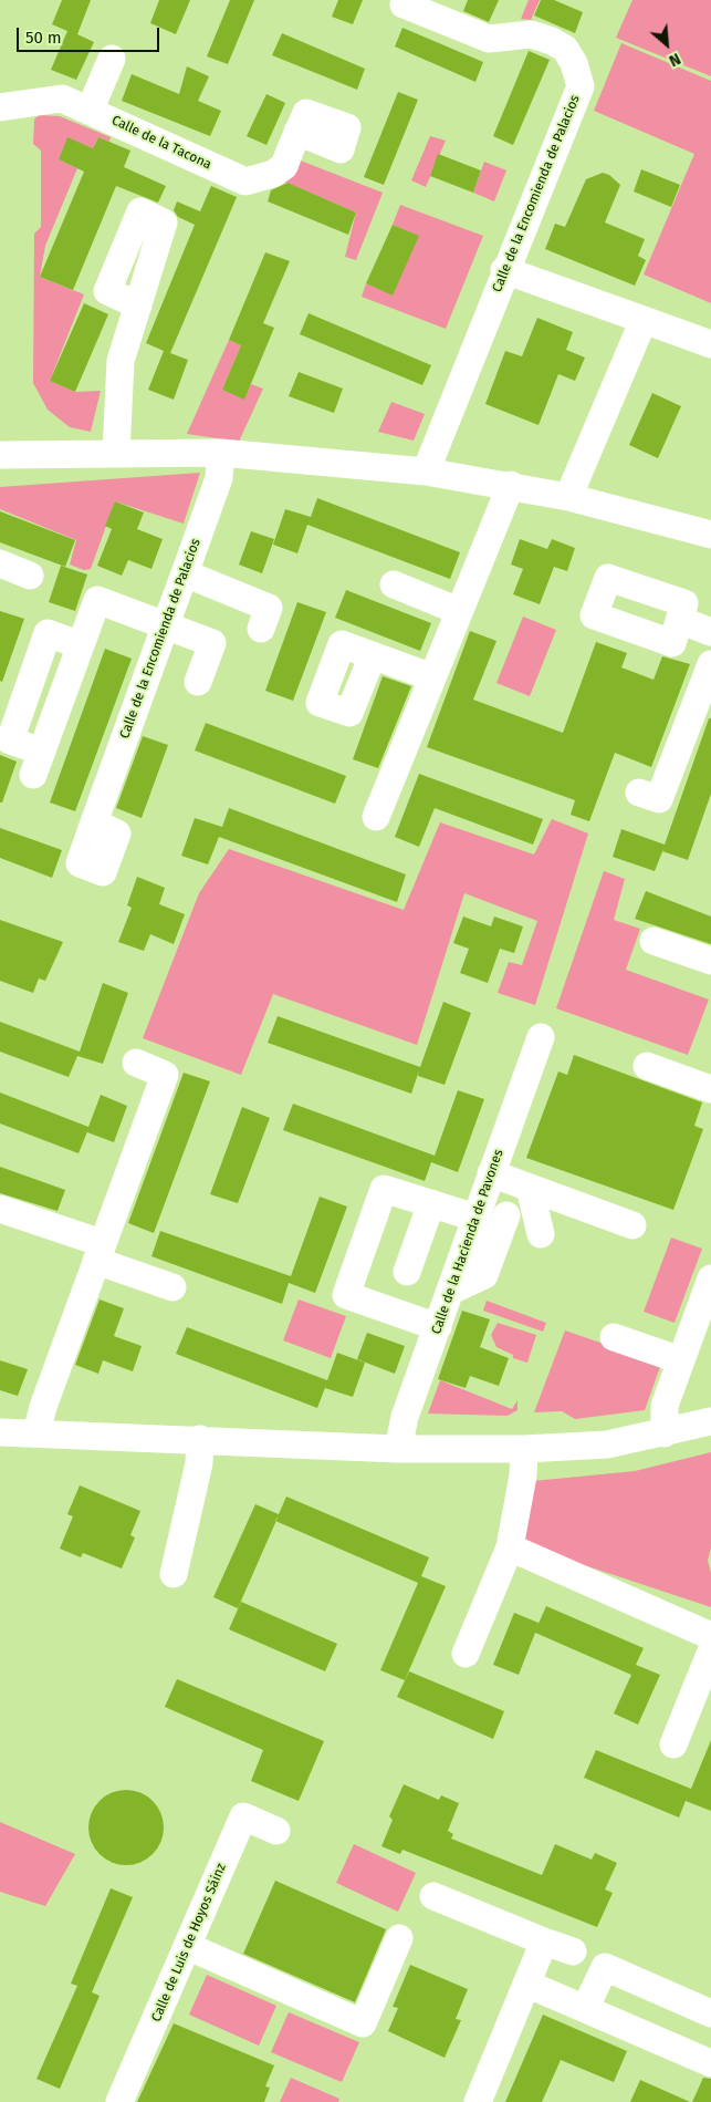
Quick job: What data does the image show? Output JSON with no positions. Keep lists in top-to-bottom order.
{
  "streets": {
    "street": [
      "Calle de la Tacona",
      "Calle de la Encomienda de Palacios",
      "Calle de la Hacienda de Pavones",
      "Calle de Luis de Hoyos Sáinz"
    ]
  },
  "scale_bar": "50 m",
  "north": "bottom right"
}
